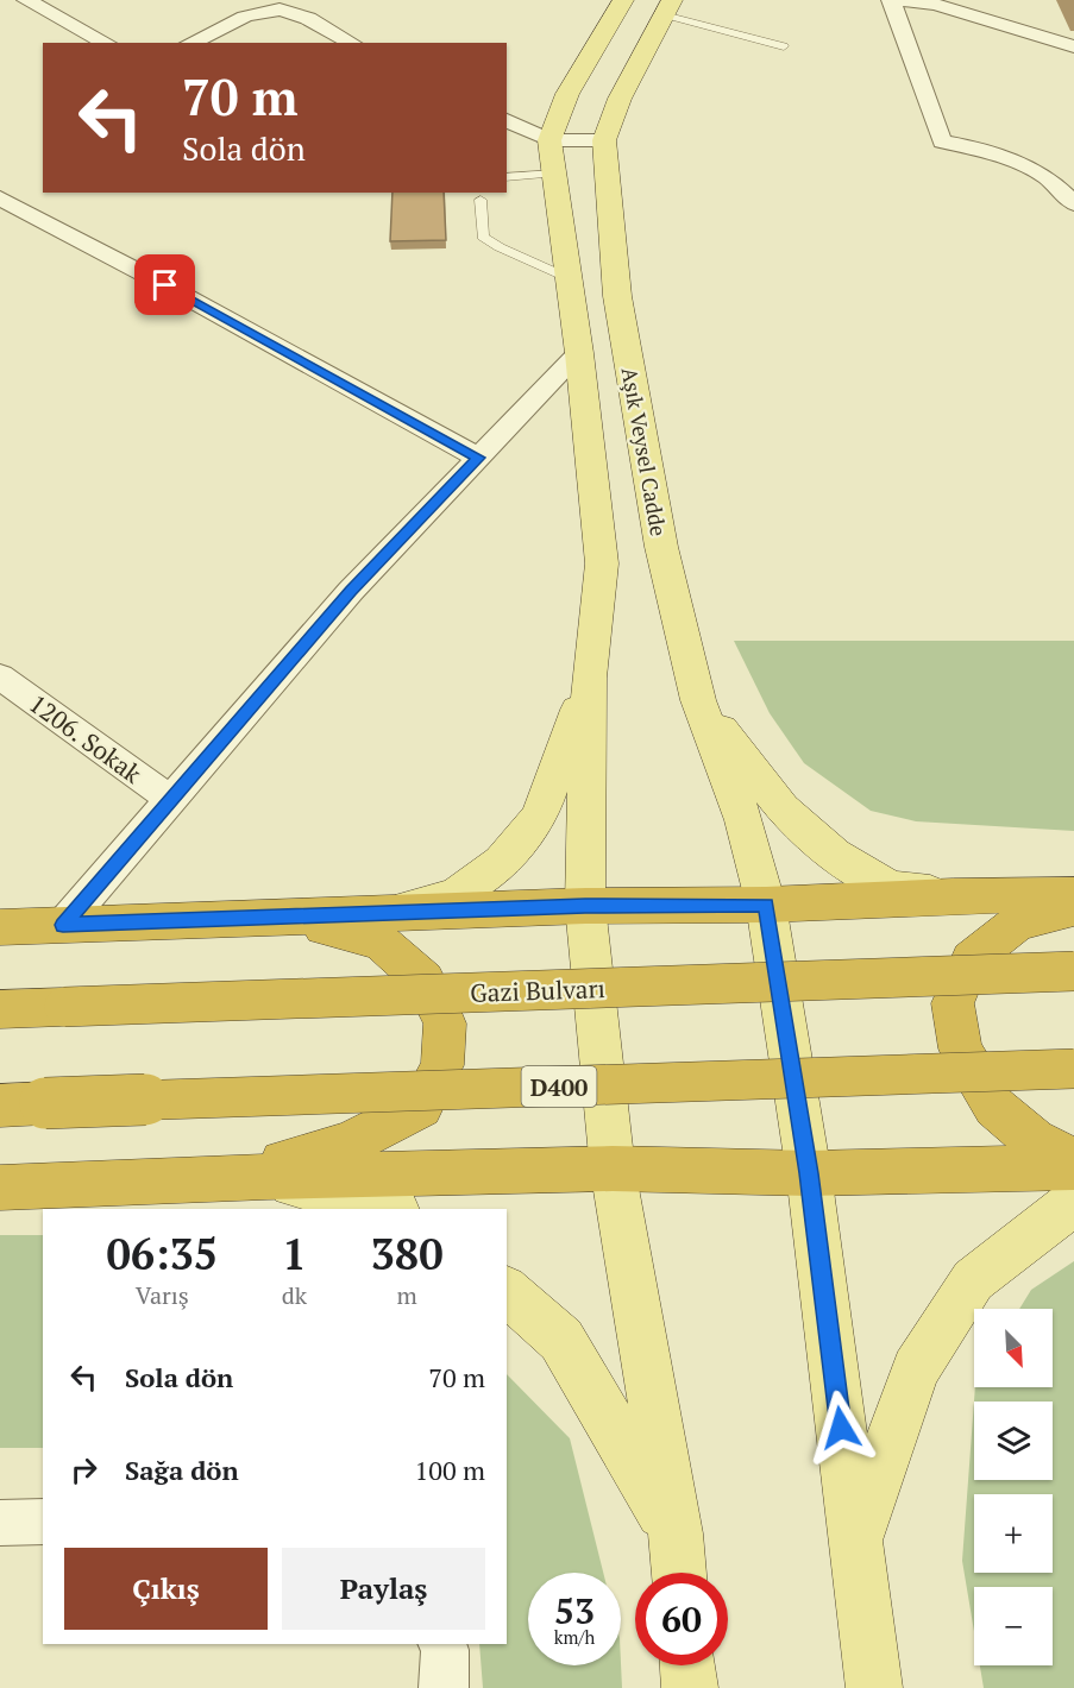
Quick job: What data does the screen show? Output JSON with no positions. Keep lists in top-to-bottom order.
{
  "streets": {
    "highway": ["Gazi Bulvarı", "D400"],
    "main road": ["Aşık Veysel Cadde"],
    "street": ["1206. Sokak"]
  },
  "north": "bottom right",
  "page": {
    "turn": ["70 m", "Sola dön"],
    "eta": [
      "06:35",
      "Varış",
      "1",
      "dk",
      "380",
      "m"
    ],
    "map_buttons": ["+", "−"],
    "list": [
      {
        "name": "Sola dön",
        "value": "70 m"
      },
      {
        "name": "Sağa dön",
        "value": "100 m"
      }
    ],
    "buttons": ["Çıkış", "Paylaş"],
    "speed": "53 km/h",
    "limit": "60"
  }
}
